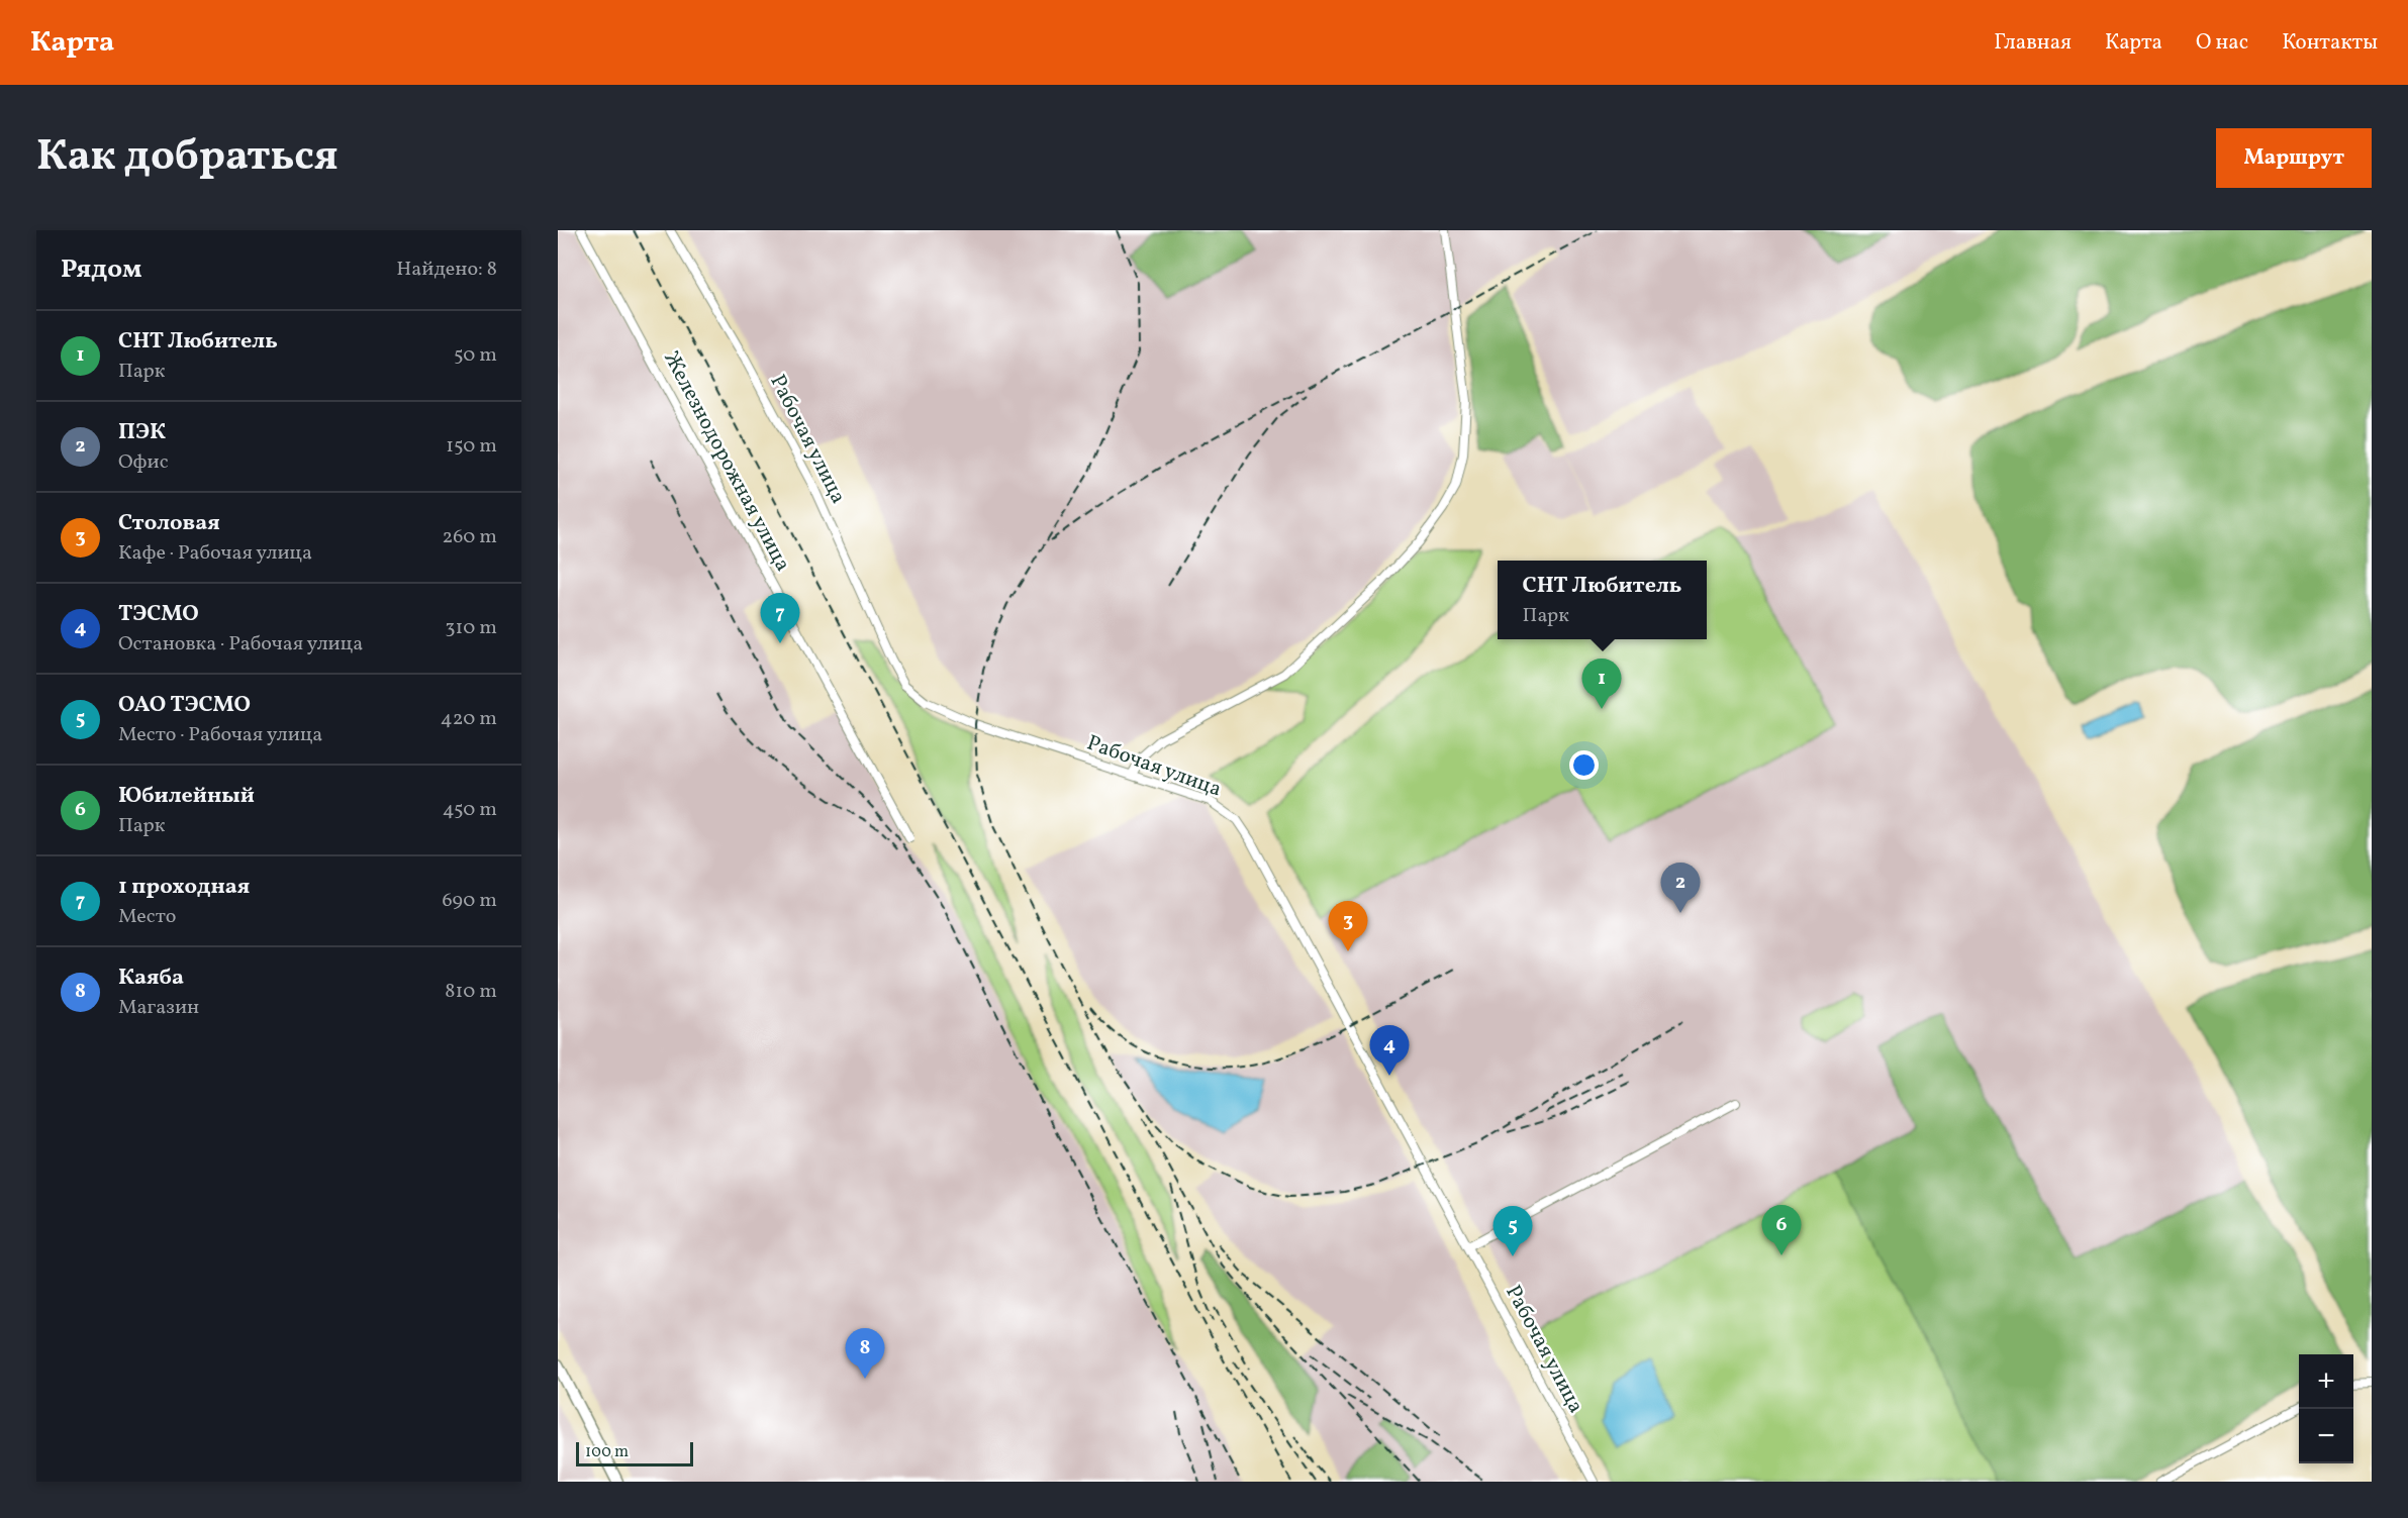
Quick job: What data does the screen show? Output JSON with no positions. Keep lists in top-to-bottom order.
{
  "streets": {
    "street": ["Рабочая улица", "Железнодорожная улица"]
  },
  "scale_bar": "100 m",
  "page": {
    "header": "Карта",
    "nav": [
      "Главная",
      "Карта",
      "О нас",
      "Контакты"
    ],
    "title": "Как добраться",
    "buttons": "Маршрут",
    "heading": ["Рядом", "Найдено: 8"],
    "list": [
      {
        "mark": "1",
        "name": "СНТ Любитель",
        "note": "Парк",
        "value": "50 m"
      },
      {
        "mark": "2",
        "name": "ПЭК",
        "note": "Офис",
        "value": "150 m"
      },
      {
        "mark": "3",
        "name": "Столовая",
        "note": "Кафе · Рабочая улица",
        "value": "260 m"
      },
      {
        "mark": "4",
        "name": "ТЭСМО",
        "note": "Остановка · Рабочая улица",
        "value": "310 m"
      },
      {
        "mark": "5",
        "name": "ОАО ТЭСМО",
        "note": "Место · Рабочая улица",
        "value": "420 m"
      },
      {
        "mark": "6",
        "name": "Юбилейный",
        "note": "Парк",
        "value": "450 m"
      },
      {
        "mark": "7",
        "name": "1 проходная",
        "note": "Место",
        "value": "690 m"
      },
      {
        "mark": "8",
        "name": "Каяба",
        "note": "Магазин",
        "value": "810 m"
      }
    ],
    "popup": ["СНТ Любитель", "Парк"],
    "pins": [
      "7",
      "1",
      "2",
      "3",
      "4",
      "6",
      "5",
      "8"
    ],
    "map_buttons": ["+", "−"],
    "scale": "100 m"
  }
}
